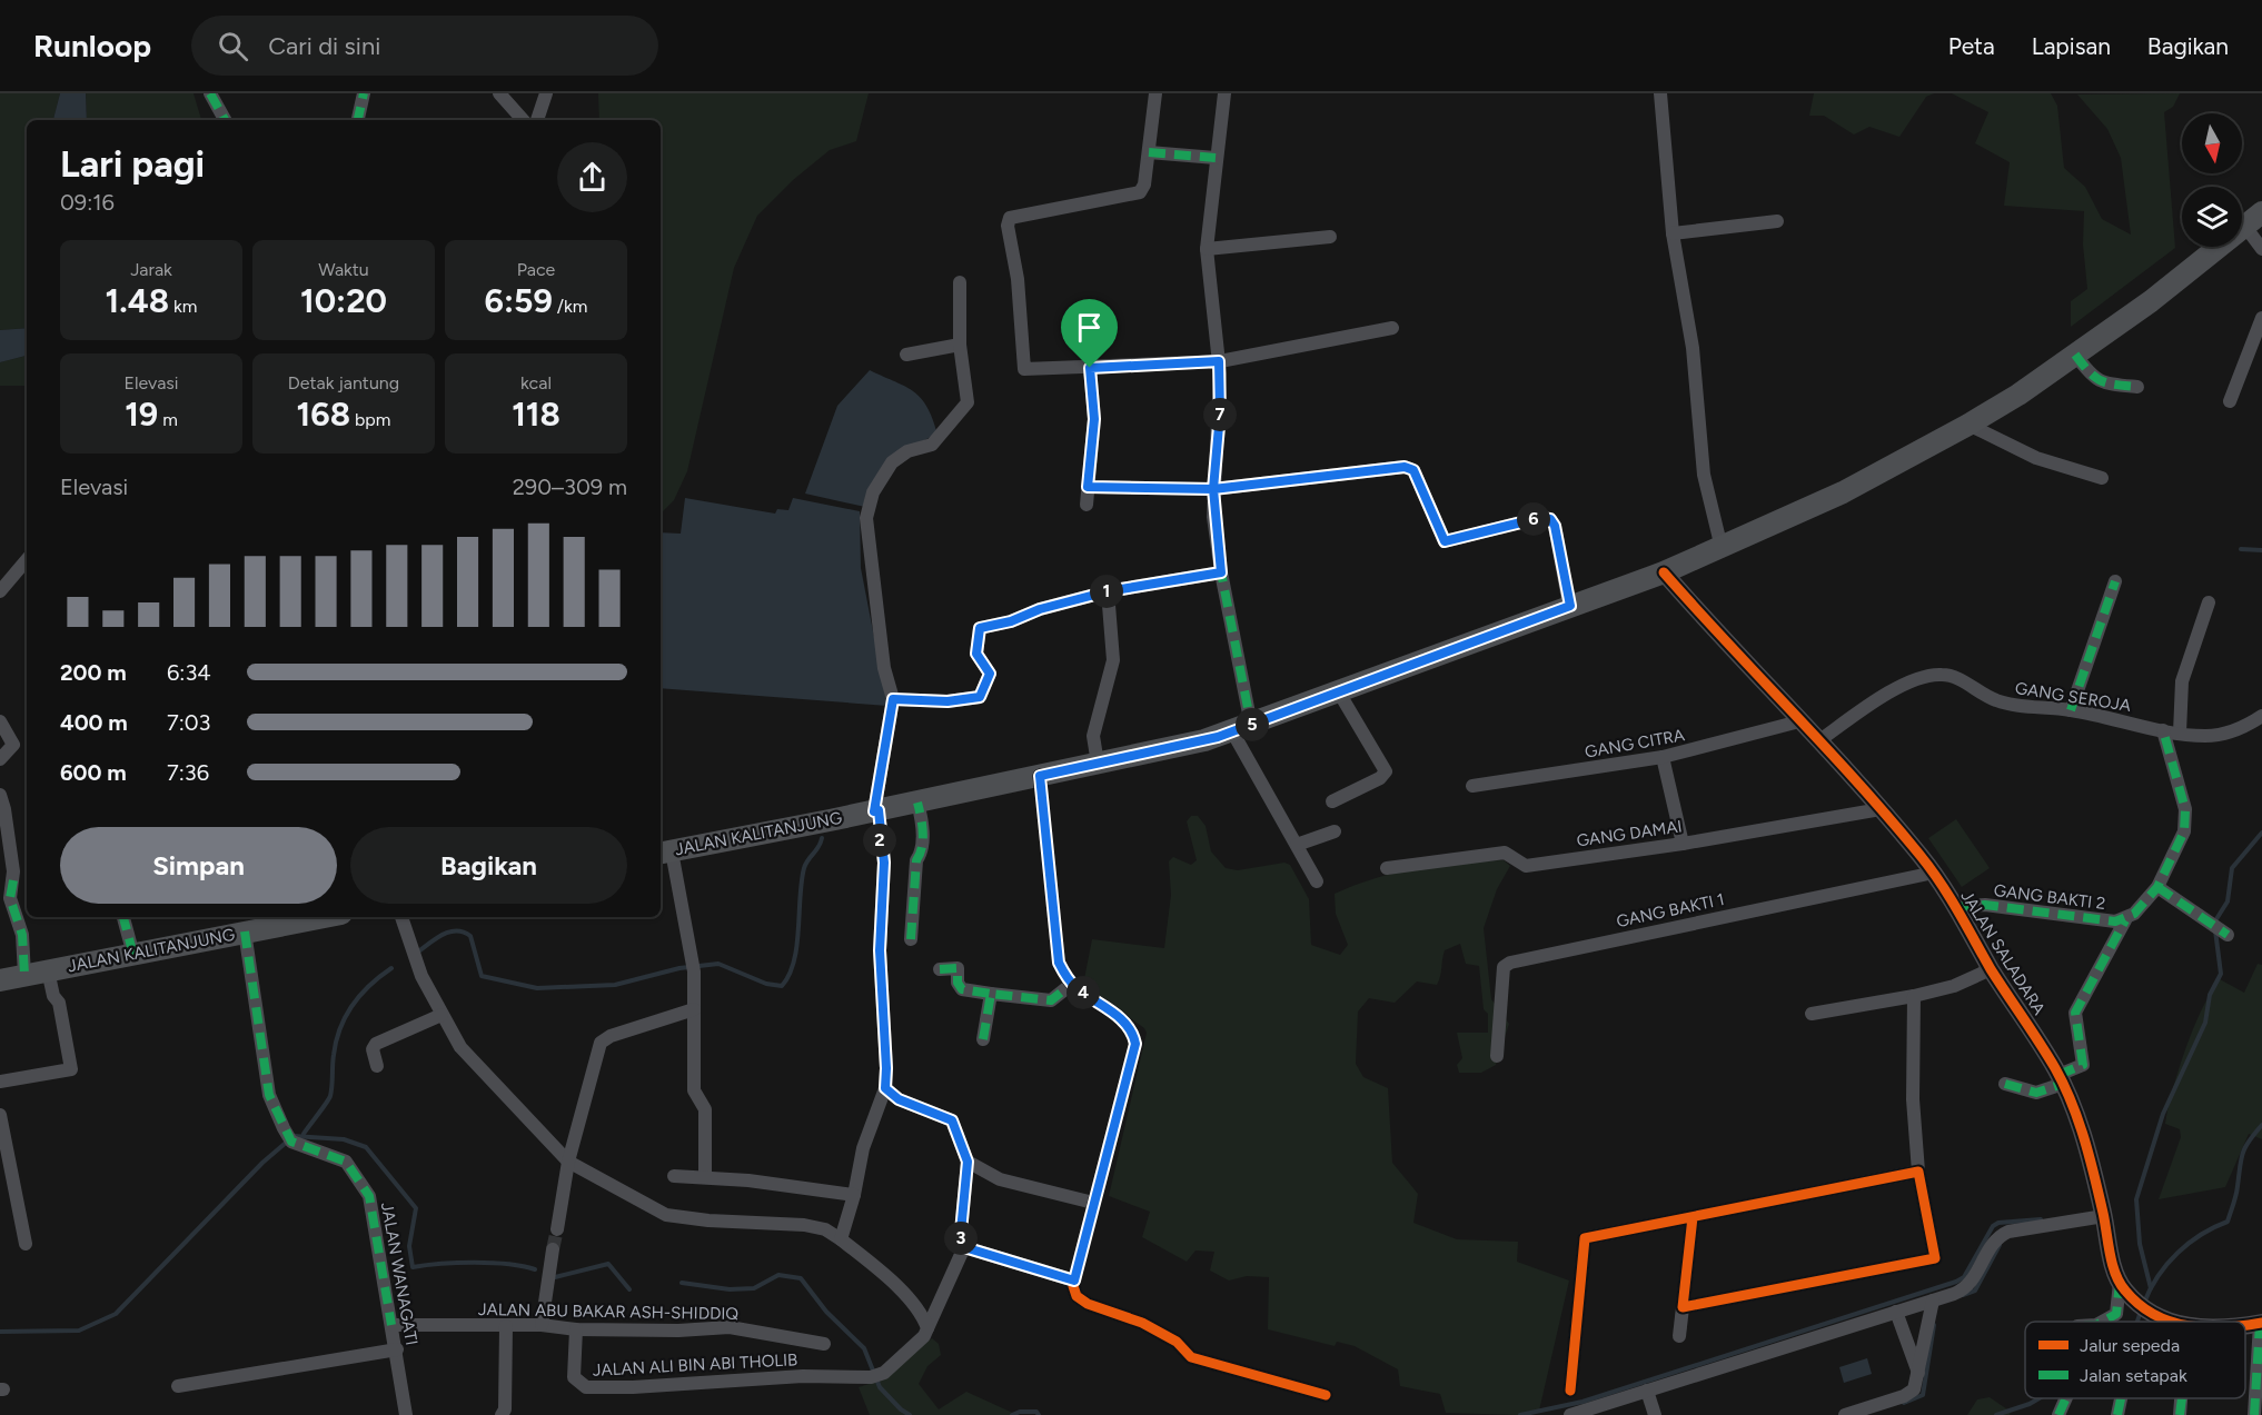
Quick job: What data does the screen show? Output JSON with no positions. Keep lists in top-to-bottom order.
{
  "streets": {
    "main road": ["JALAN KALITANJUNG"],
    "street": [
      "GANG SEROJA",
      "GANG CITRA",
      "GANG DAMAI",
      "GANG BAKTI 2",
      "GANG BAKTI 1",
      "JALAN SALADARA",
      "JALAN WANAGATI",
      "JALAN ABU BAKAR ASH-SHIDDIQ",
      "JALAN ALI BIN ABI THOLIB"
    ]
  },
  "crossings": [
    ["GANG SEROJA", "GANG BAKTI 2"],
    ["GANG SEROJA", "JALAN SALADARA"],
    ["GANG CITRA", "JALAN SALADARA"],
    ["JALAN KALITANJUNG", "JALAN SALADARA"],
    ["JALAN KALITANJUNG", "JALAN WANAGATI"],
    ["GANG DAMAI", "JALAN SALADARA"],
    ["GANG BAKTI 2", "JALAN SALADARA"],
    ["GANG BAKTI 1", "JALAN SALADARA"],
    ["JALAN WANAGATI", "JALAN ABU BAKAR ASH-SHIDDIQ"],
    ["JALAN ABU BAKAR ASH-SHIDDIQ", "JALAN ALI BIN ABI THOLIB"]
  ],
  "legend": ["Jalur sepeda", "Jalan setapak"],
  "north": "bottom",
  "page": {
    "header": "Runloop",
    "search": "Cari di sini",
    "nav": ["Peta", "Lapisan", "Bagikan"],
    "heading": ["Lari pagi", "09:16"],
    "stats": [
      ["Jarak", "1.48 km"],
      ["Waktu", "10:20"],
      ["Pace", "6:59 /km"],
      ["Elevasi", "19 m"],
      ["Detak jantung", "168 bpm"],
      ["kcal", "118"]
    ],
    "pins": [
      "7",
      "6",
      "1",
      "5",
      "2",
      "4",
      "3"
    ],
    "chart": ["Elevasi", "290–309 m"],
    "list": [
      {
        "name": "200 m",
        "note": "6:34"
      },
      {
        "name": "400 m",
        "note": "7:03"
      },
      {
        "name": "600 m",
        "note": "7:36"
      }
    ],
    "buttons": ["Simpan", "Bagikan"]
  }
}
